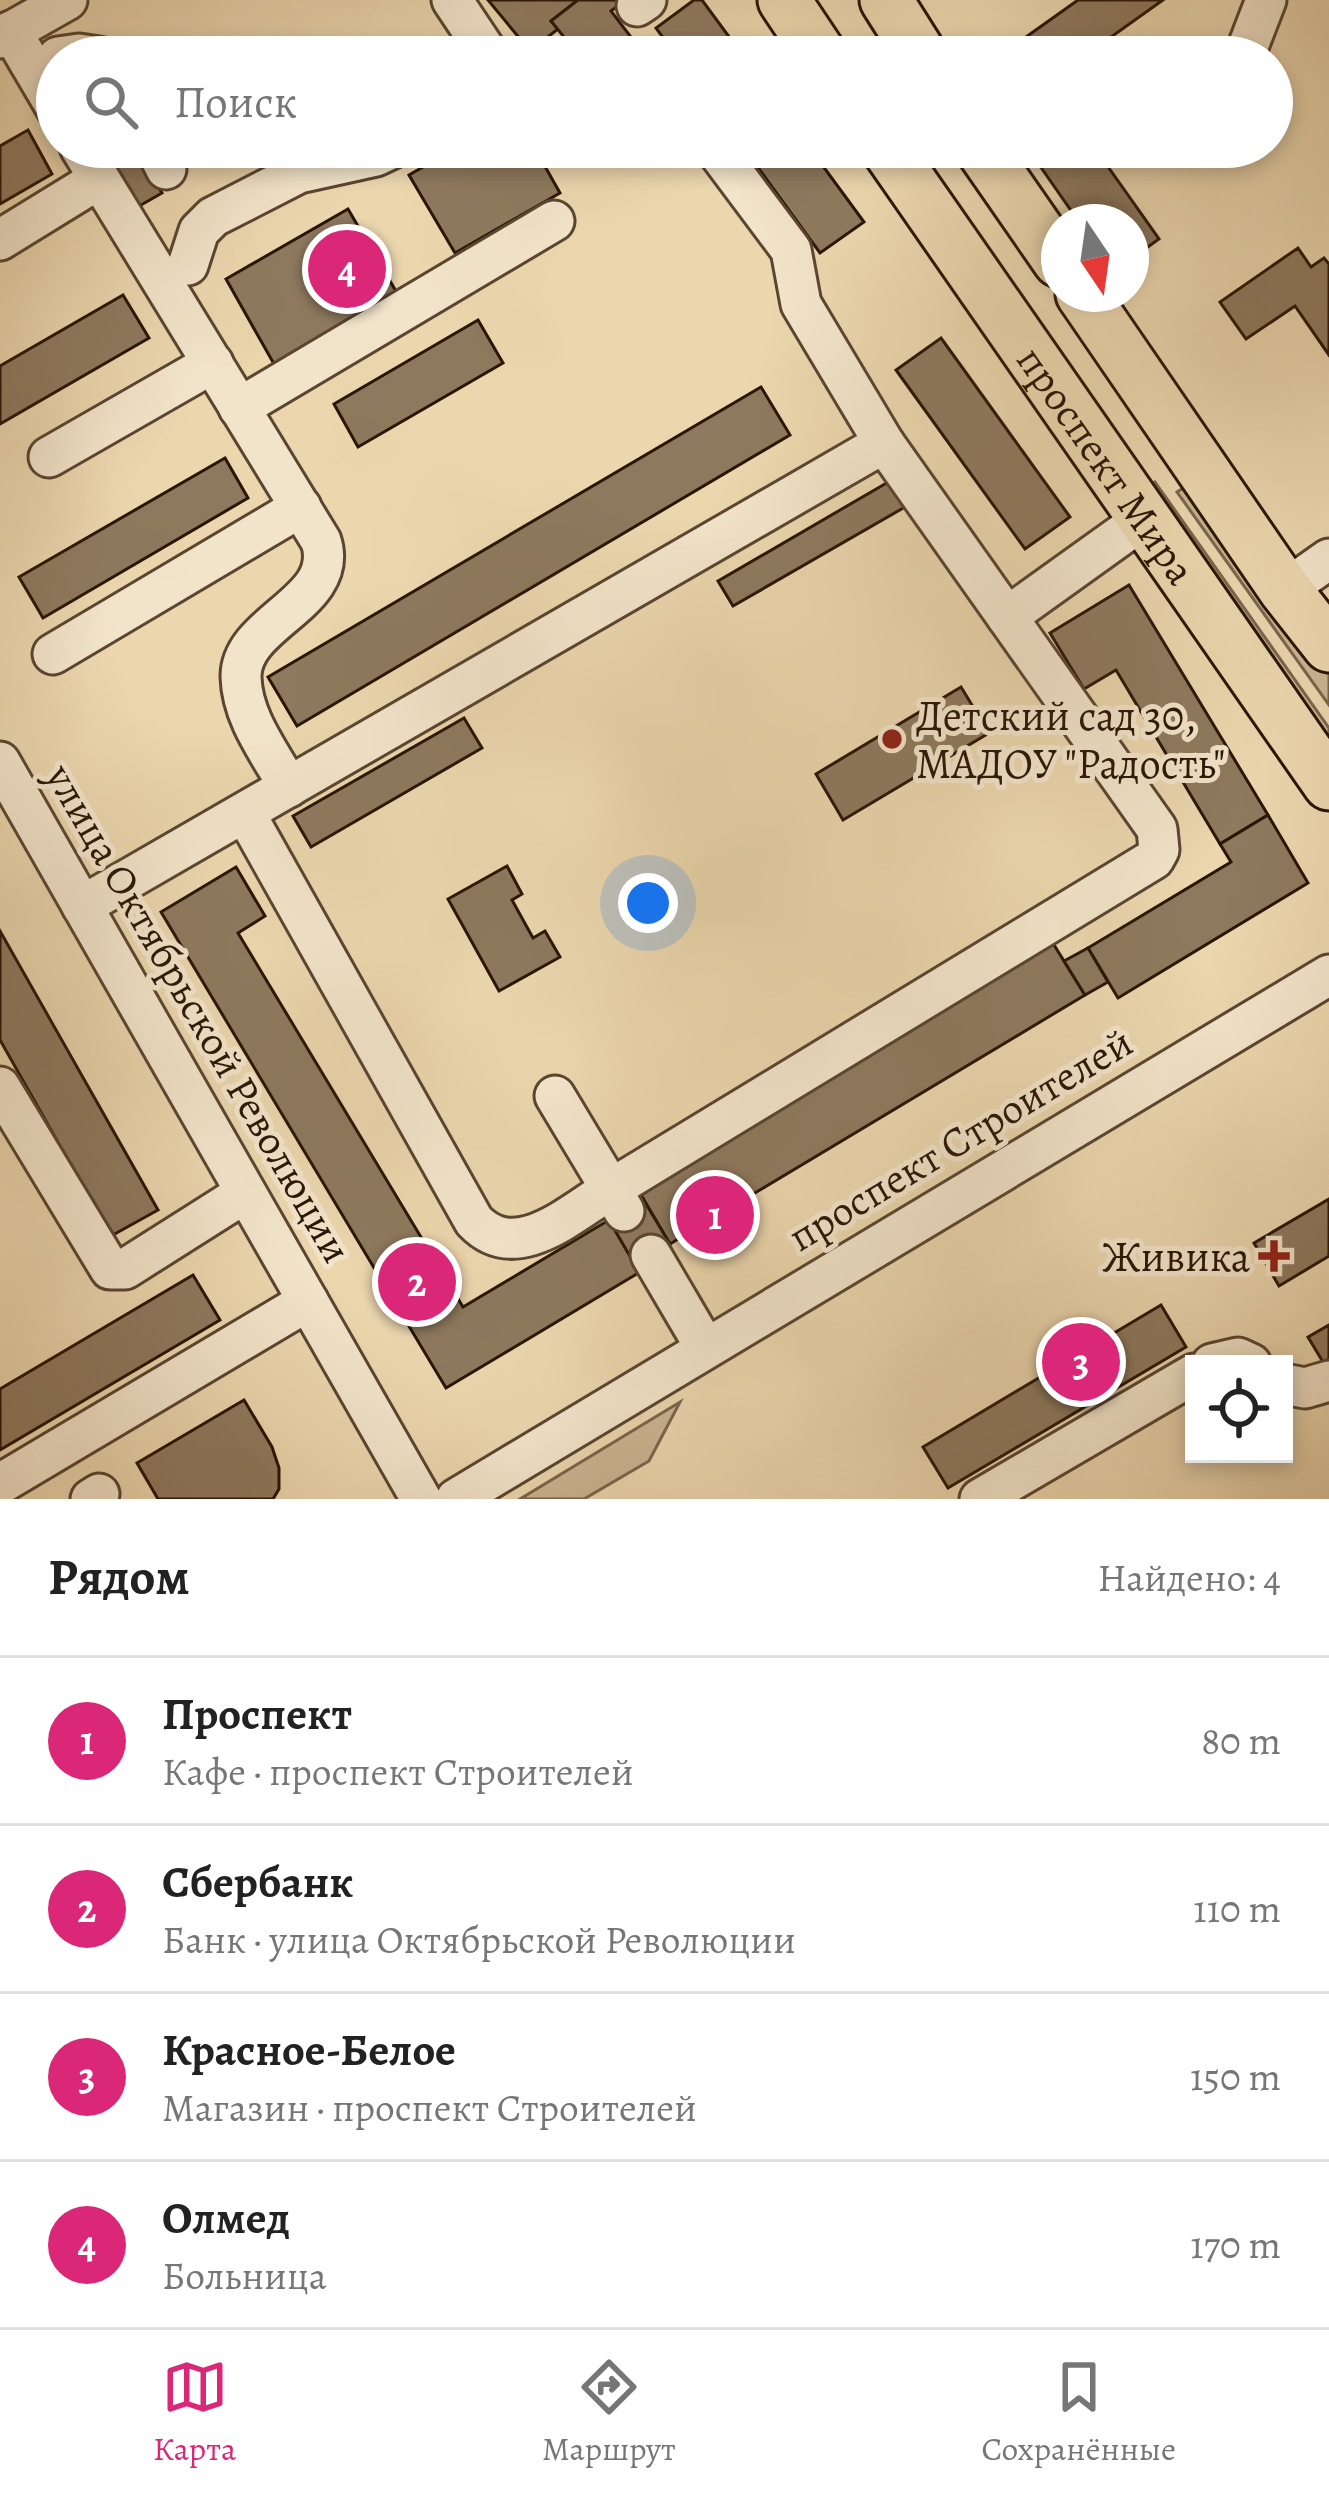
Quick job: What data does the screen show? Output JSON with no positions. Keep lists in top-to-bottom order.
{
  "streets": {
    "main road": ["проспект Мира"],
    "street": ["улица Октябрьской Революции", "проспект Строителей"]
  },
  "places": {
    "other": ["Детский сад 30, МАДОУ \"Радость\""],
    "health": ["Живика"]
  },
  "north": "bottom",
  "page": {
    "search": "Поиск",
    "pins": [
      "4",
      "1",
      "2",
      "3"
    ],
    "heading": ["Рядом", "Найдено: 4"],
    "list": [
      {
        "mark": "1",
        "name": "Проспект",
        "note": "Кафе · проспект Строителей",
        "value": "80 m"
      },
      {
        "mark": "2",
        "name": "Сбербанк",
        "note": "Банк · улица Октябрьской Революции",
        "value": "110 m"
      },
      {
        "mark": "3",
        "name": "Красное-Белое",
        "note": "Магазин · проспект Строителей",
        "value": "150 m"
      },
      {
        "mark": "4",
        "name": "Олмед",
        "note": "Больница",
        "value": "170 m"
      }
    ],
    "nav": ["Карта", "Маршрут", "Сохранённые"]
  }
}
